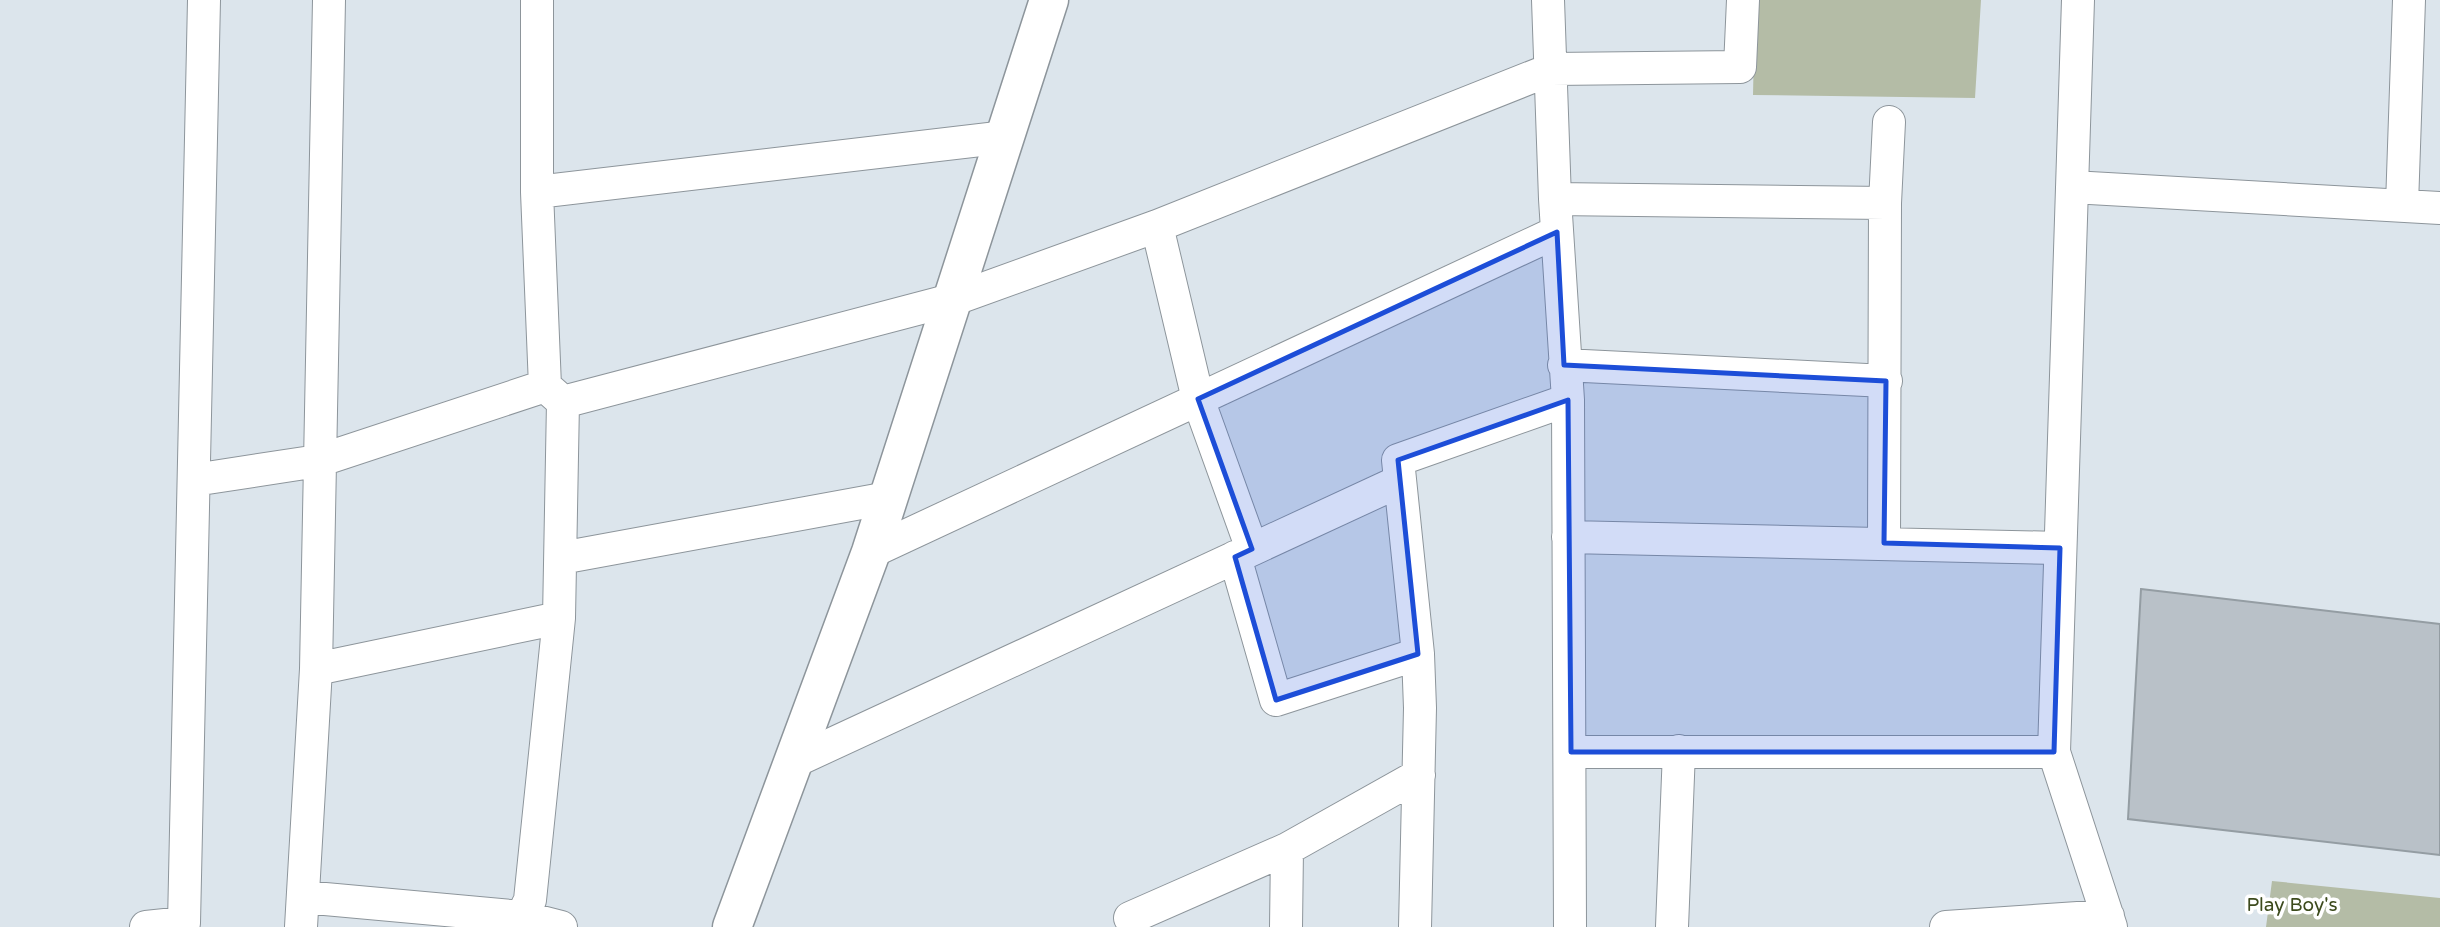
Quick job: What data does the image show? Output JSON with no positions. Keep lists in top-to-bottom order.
{
  "parks": ["Play Boy's"]
}
